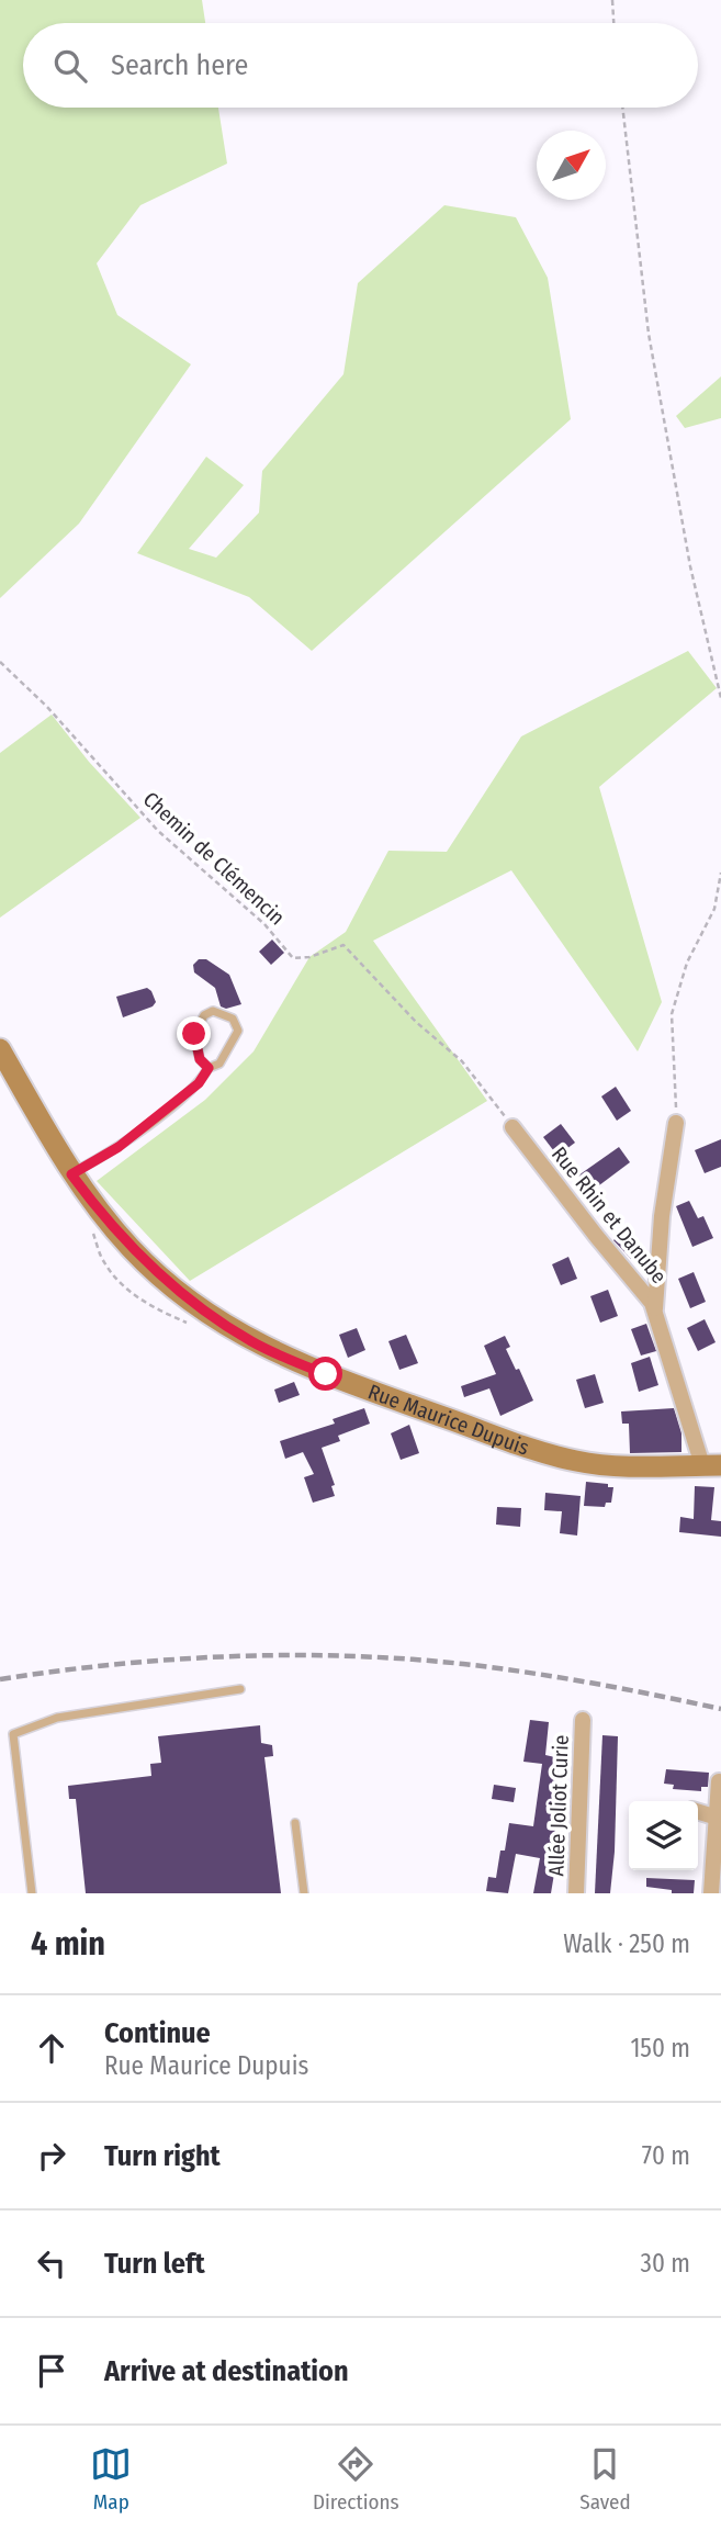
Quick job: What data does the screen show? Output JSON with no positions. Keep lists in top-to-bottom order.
{
  "streets": {
    "main road": ["Rue Maurice Dupuis"],
    "street": ["Rue Rhin et Danube", "Allée Joliot Curie"],
    "path": ["Chemin de Clémencin"]
  },
  "crossings": [
    ["Chemin de Clémencin", "Rue Rhin et Danube"],
    ["Rue Rhin et Danube", "Rue Maurice Dupuis"]
  ],
  "north": "top right",
  "page": {
    "search": "Search here",
    "heading": ["4 min", "Walk · 250 m"],
    "list": [
      ["Continue", "Rue Maurice Dupuis", "150 m"],
      ["Turn right", "70 m"],
      ["Turn left", "30 m"],
      "Arrive at destination"
    ],
    "nav": ["Map", "Directions", "Saved"]
  }
}
